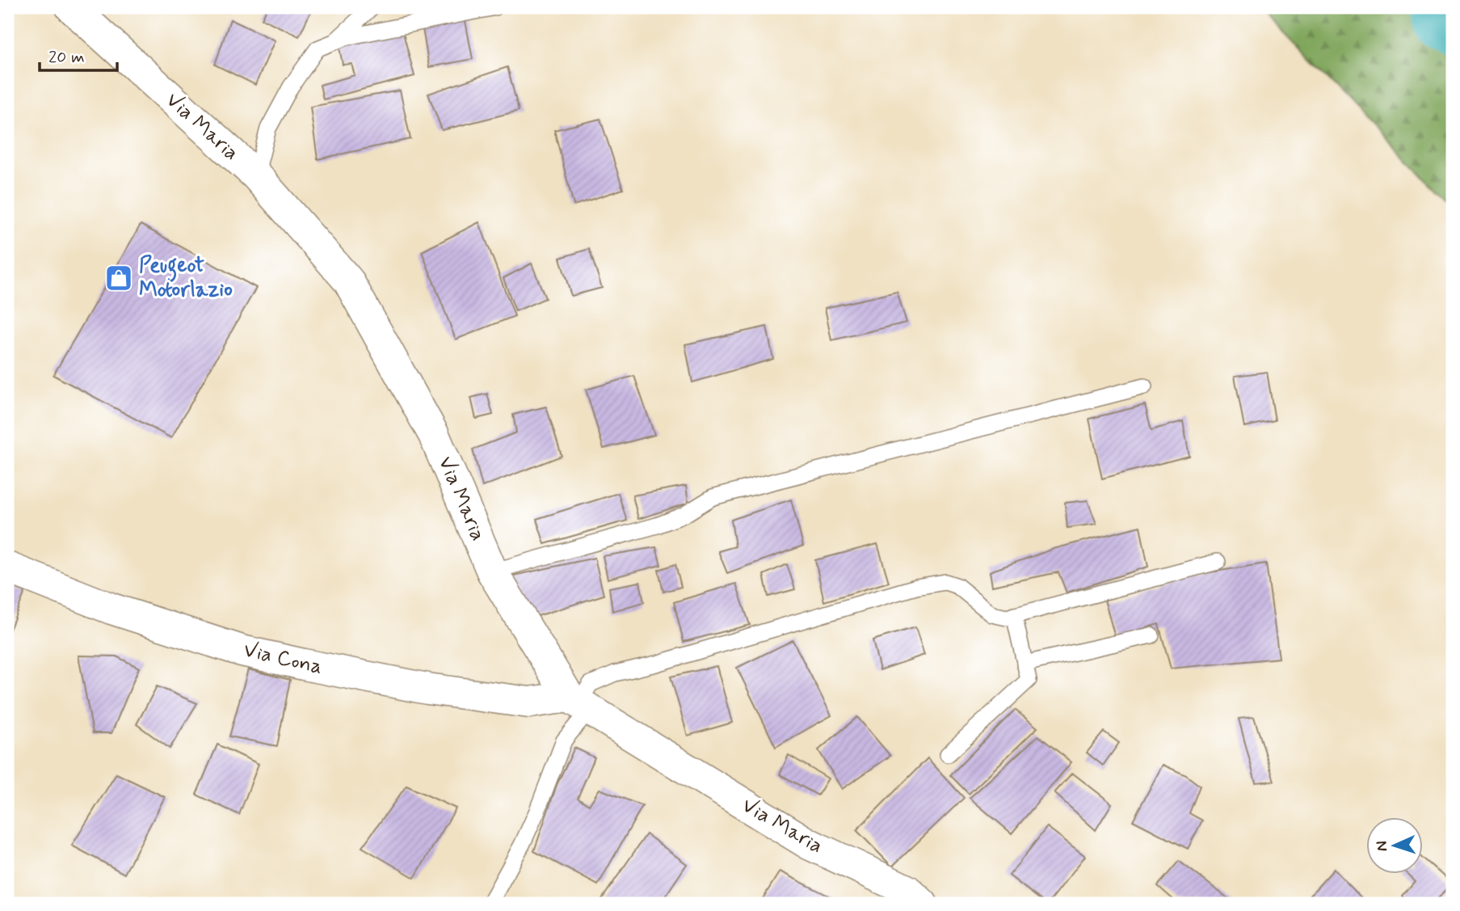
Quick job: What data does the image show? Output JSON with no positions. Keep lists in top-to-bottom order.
{
  "streets": {
    "street": ["Via Maria", "Via Cona"]
  },
  "crossings": [
    ["Via Maria", "Via Cona"]
  ],
  "places": {
    "shop": ["Peugeot Motorlazio"]
  },
  "scale_bar": "20 m",
  "north": "left"
}
